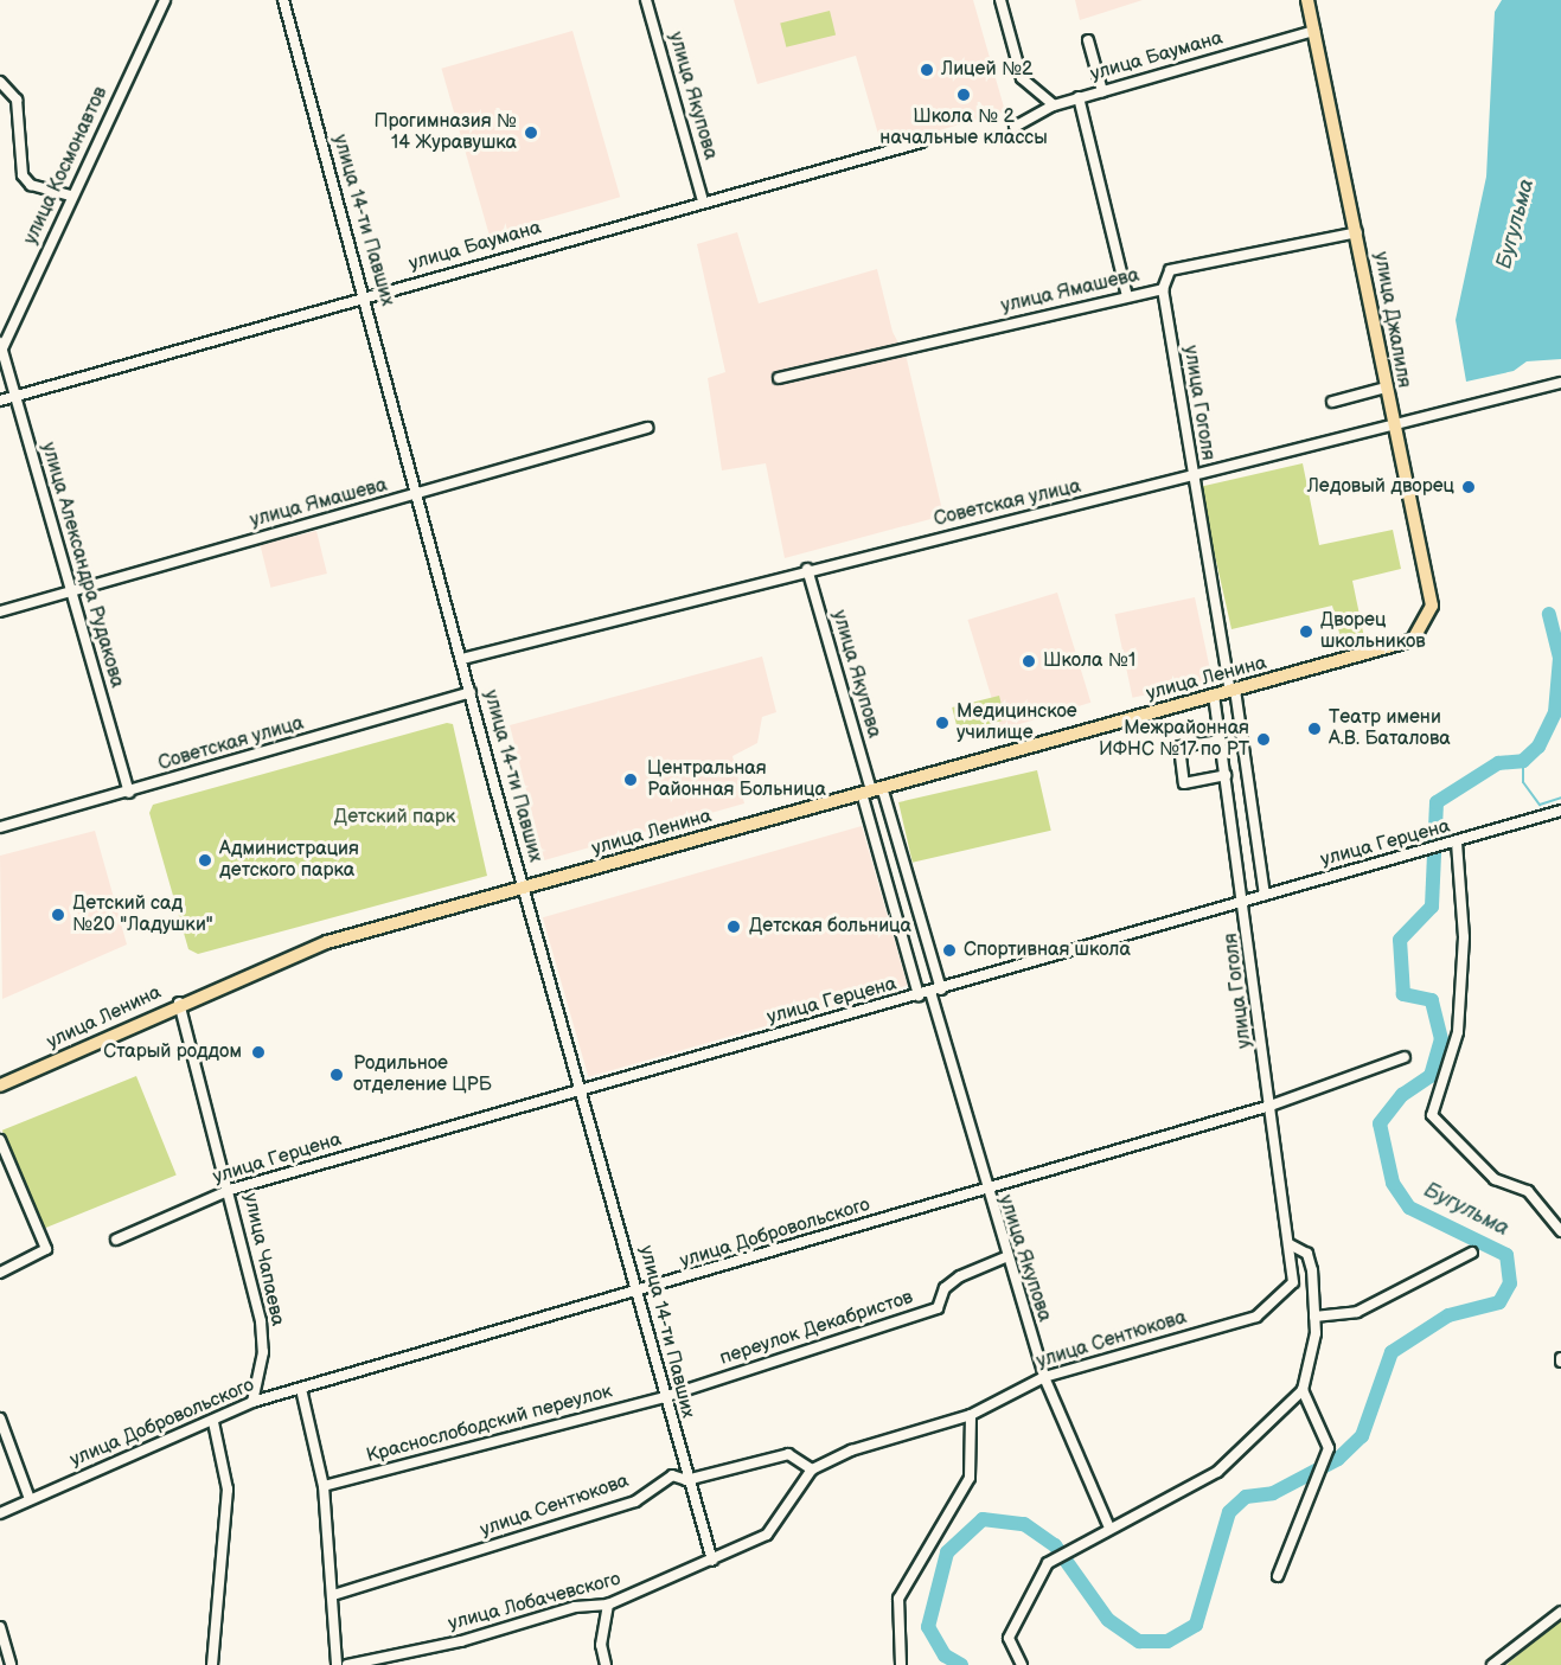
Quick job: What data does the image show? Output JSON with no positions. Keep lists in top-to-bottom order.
{
  "streets": {
    "main road": ["улица Джалиля", "улица Ленина"],
    "street": [
      "улица Баумана",
      "улица Якупова",
      "улица Космонавтов",
      "улица 14-ти Павших",
      "улица Ямашева",
      "улица Гоголя",
      "Советская улица",
      "улица Александра Рудакова",
      "улица Герцена",
      "улица Добровольского",
      "улица Чапаева",
      "переулок Декабристов",
      "улица Сентюкова",
      "Краснослободский переулок",
      "улица Лобачевского"
    ]
  },
  "crossings": [
    ["улица Баумана", "улица Якупова"],
    ["улица Баумана", "улица 14-ти Павших"],
    ["улица Баумана", "улица Джалиля"],
    ["улица Баумана", "улица Александра Рудакова"],
    ["улица Якупова", "Советская улица"],
    ["улица Якупова", "улица Ленина"],
    ["улица Якупова", "улица Герцена"],
    ["улица Якупова", "улица Добровольского"],
    ["улица Якупова", "переулок Декабристов"],
    ["улица Якупова", "улица Сентюкова"],
    ["улица Космонавтов", "улица Александра Рудакова"],
    ["улица 14-ти Павших", "улица Ямашева"],
    ["улица 14-ти Павших", "Советская улица"],
    ["улица 14-ти Павших", "улица Ленина"],
    ["улица 14-ти Павших", "улица Герцена"],
    ["улица 14-ти Павших", "улица Добровольского"],
    ["улица 14-ти Павших", "переулок Декабристов"],
    ["улица 14-ти Павших", "улица Сентюкова"],
    ["улица 14-ти Павших", "Краснослободский переулок"],
    ["улица 14-ти Павших", "улица Лобачевского"],
    ["улица Ямашева", "улица Джалиля"],
    ["улица Ямашева", "улица Гоголя"],
    ["улица Ямашева", "улица Александра Рудакова"],
    ["улица Джалиля", "Советская улица"],
    ["улица Джалиля", "улица Ленина"],
    ["улица Гоголя", "Советская улица"],
    ["улица Гоголя", "улица Ленина"],
    ["улица Гоголя", "улица Герцена"],
    ["улица Гоголя", "улица Добровольского"],
    ["улица Гоголя", "улица Сентюкова"],
    ["Советская улица", "улица Александра Рудакова"],
    ["улица Ленина", "улица Чапаева"],
    ["улица Герцена", "улица Чапаева"],
    ["улица Добровольского", "улица Чапаева"],
    ["переулок Декабристов", "Краснослободский переулок"],
    ["улица Сентюкова", "улица Лобачевского"]
  ],
  "water": ["Бугульма"],
  "parks": ["Детский парк"],
  "places": [
    "Лицей №2",
    "Школа № 2 начальные классы",
    "Прогимназия № 14 Журавушка",
    "Ледовый дворец",
    "Дворец школьников",
    "Школа №1",
    "Медицинское училище",
    "Театр имени А.В. Баталова",
    "Межрайонная ИФНС №17 по РТ",
    "Центральная Районная Больница",
    "Администрация детского парка",
    "Детский сад №20 \"Ладушки\"",
    "Детская больница",
    "Спортивная школа",
    "Старый роддом",
    "Родильное отделение ЦРБ"
  ]
}
